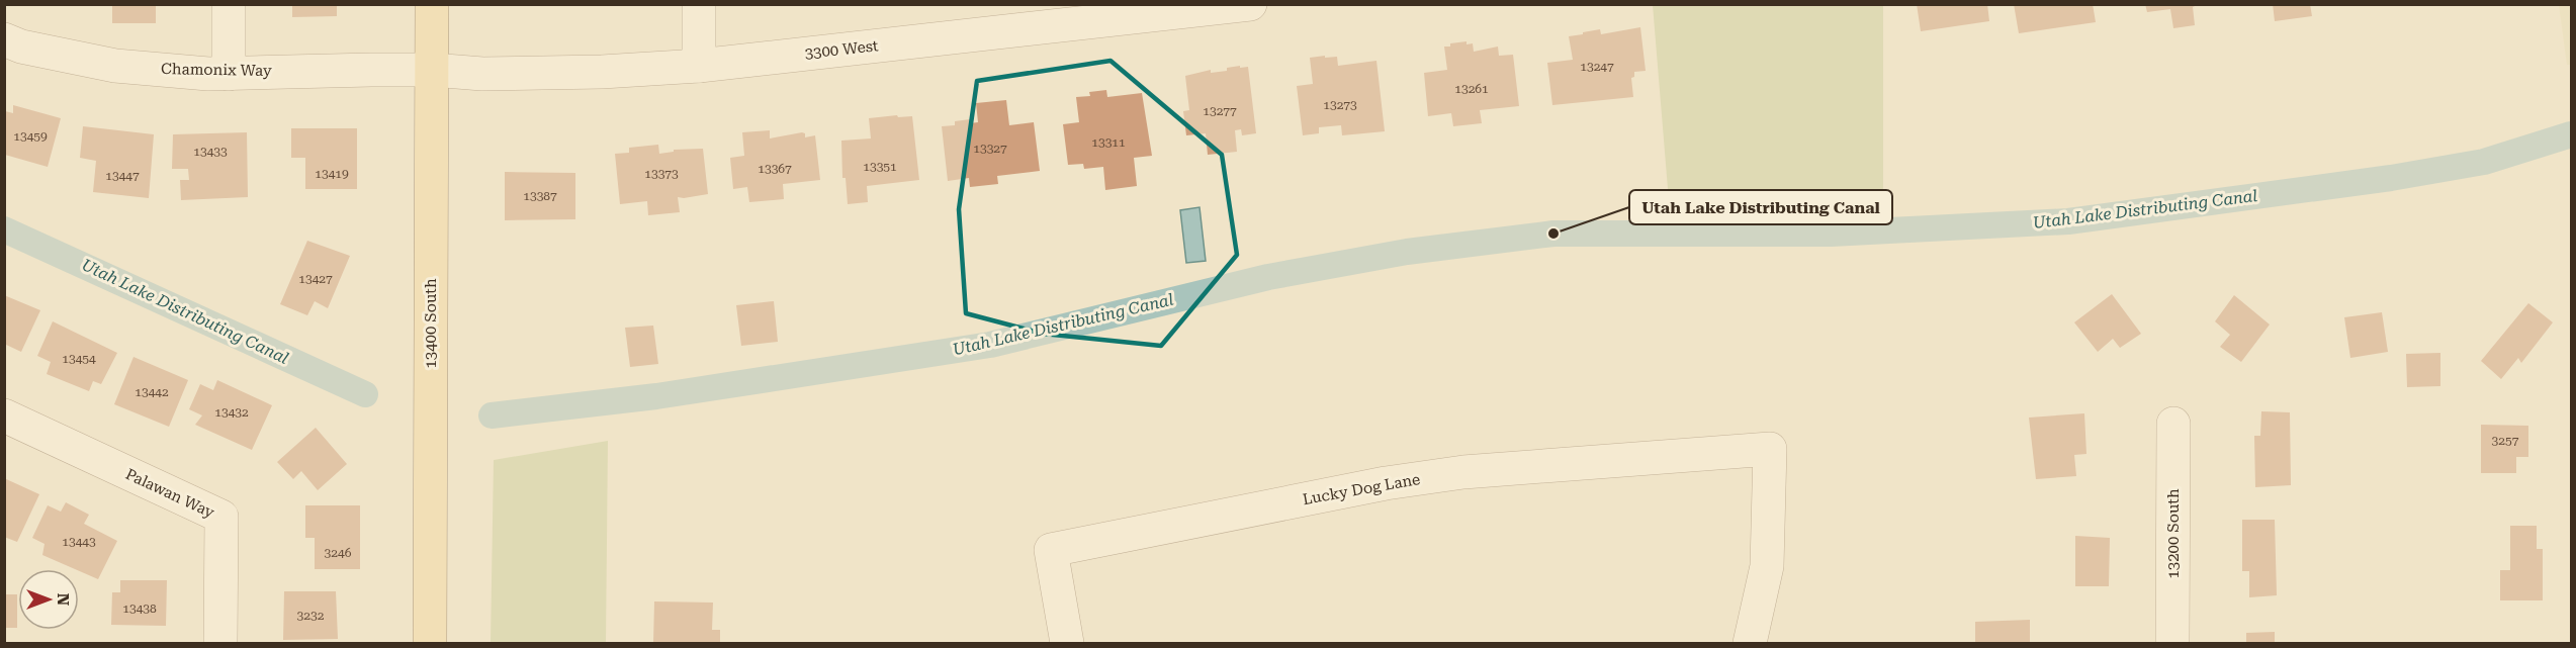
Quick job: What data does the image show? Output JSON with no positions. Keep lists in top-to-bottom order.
{
  "streets": {
    "main road": ["13400 South"],
    "street": [
      "3300 West",
      "Chamonix Way",
      "Lucky Dog Lane",
      "Palawan Way",
      "13200 South"
    ]
  },
  "crossings": [
    ["3300 West", "Chamonix Way"],
    ["3300 West", "13400 South"],
    ["Chamonix Way", "13400 South"]
  ],
  "water": ["Utah Lake Distributing Canal"],
  "places": ["Utah Lake Distributing Canal"],
  "house_numbers": [
    "13247",
    "13261",
    "13273",
    "13277",
    "13459",
    "13311",
    "13327",
    "13433",
    "13351",
    "13367",
    "13419",
    "13373",
    "13447",
    "13387",
    "13427",
    "13454",
    "13442",
    "13432",
    "3257",
    "13443",
    "3246",
    "13438",
    "3232"
  ],
  "north": "right"
}
